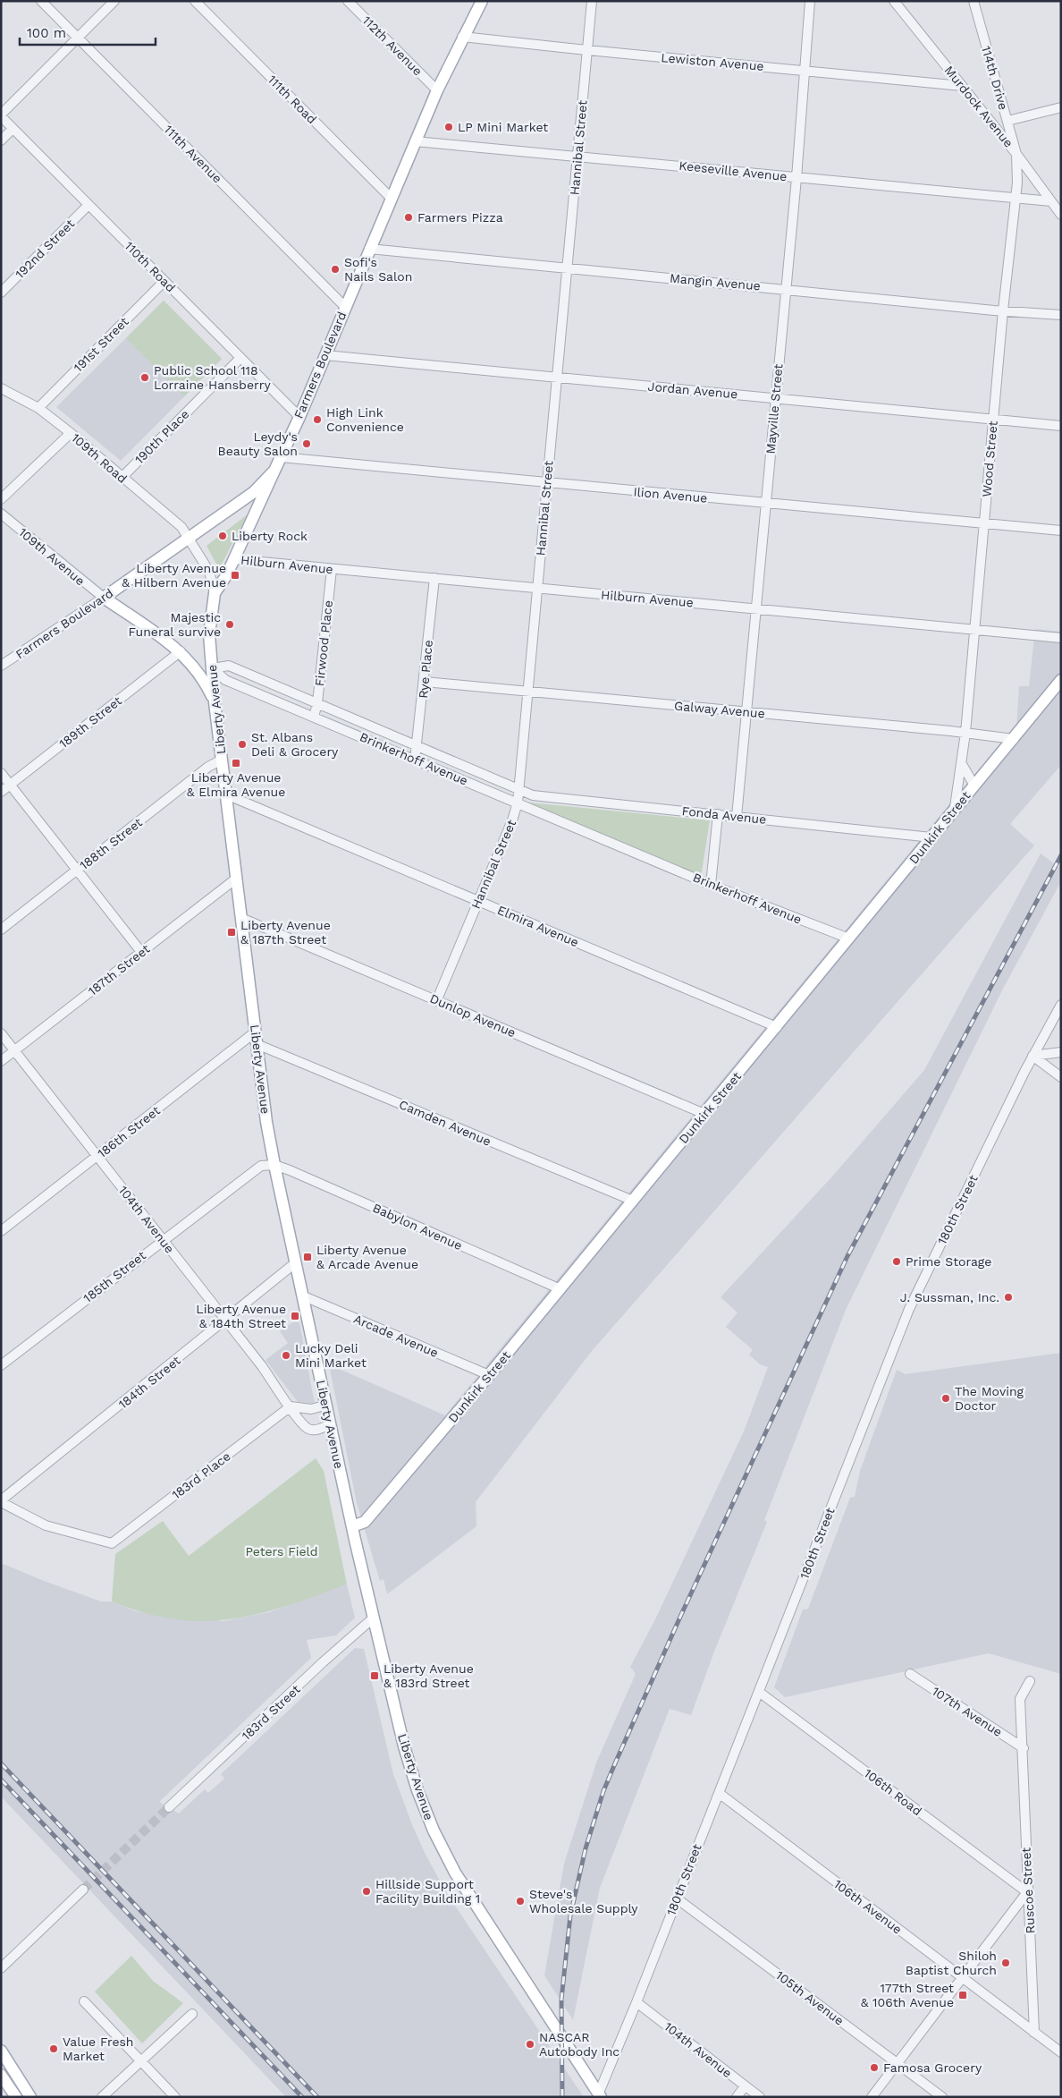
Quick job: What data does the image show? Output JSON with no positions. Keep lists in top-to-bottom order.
{
  "streets": {
    "main road": ["Farmers Boulevard", "Liberty Avenue", "Dunkirk Street"],
    "street": [
      "112th Avenue",
      "Lewiston Avenue",
      "114th Drive",
      "111th Road",
      "Murdock Avenue",
      "Hannibal Street",
      "111th Avenue",
      "Keeseville Avenue",
      "192nd Street",
      "110th Road",
      "Mangin Avenue",
      "191st Street",
      "Jordan Avenue",
      "Mayville Street",
      "190th Place",
      "109th Road",
      "Wood Street",
      "Ilion Avenue",
      "109th Avenue",
      "Hilburn Avenue",
      "Firwood Place",
      "Rye Place",
      "Galway Avenue",
      "189th Street",
      "Brinkerhoff Avenue",
      "Fonda Avenue",
      "188th Street",
      "Elmira Avenue",
      "187th Street",
      "Dunlop Avenue",
      "Camden Avenue",
      "186th Street",
      "180th Street",
      "104th Avenue",
      "Babylon Avenue",
      "185th Street",
      "Arcade Avenue",
      "184th Street",
      "183rd Place",
      "107th Avenue",
      "183rd Street",
      "106th Road",
      "Ruscoe Street",
      "106th Avenue",
      "105th Avenue"
    ]
  },
  "crossings": [
    ["112th Avenue", "Farmers Boulevard"],
    ["Lewiston Avenue", "Murdock Avenue"],
    ["Lewiston Avenue", "Hannibal Street"],
    ["Lewiston Avenue", "Farmers Boulevard"],
    ["Lewiston Avenue", "Mayville Street"],
    ["114th Drive", "Murdock Avenue"],
    ["114th Drive", "Wood Street"],
    ["111th Road", "Farmers Boulevard"],
    ["Murdock Avenue", "Keeseville Avenue"],
    ["Murdock Avenue", "Wood Street"],
    ["Hannibal Street", "Keeseville Avenue"],
    ["Hannibal Street", "Mangin Avenue"],
    ["Hannibal Street", "Jordan Avenue"],
    ["Hannibal Street", "Ilion Avenue"],
    ["Hannibal Street", "Hilburn Avenue"],
    ["Hannibal Street", "Galway Avenue"],
    ["Hannibal Street", "Brinkerhoff Avenue"],
    ["Hannibal Street", "Fonda Avenue"],
    ["Hannibal Street", "Elmira Avenue"],
    ["Hannibal Street", "Dunlop Avenue"],
    ["111th Avenue", "Farmers Boulevard"],
    ["Keeseville Avenue", "Farmers Boulevard"],
    ["Keeseville Avenue", "Mayville Street"],
    ["Keeseville Avenue", "Wood Street"],
    ["192nd Street", "110th Road"],
    ["110th Road", "191st Street"],
    ["110th Road", "Farmers Boulevard"],
    ["110th Road", "190th Place"],
    ["Mangin Avenue", "Farmers Boulevard"],
    ["Mangin Avenue", "Mayville Street"],
    ["Mangin Avenue", "Wood Street"],
    ["191st Street", "109th Road"],
    ["Farmers Boulevard", "Jordan Avenue"],
    ["Farmers Boulevard", "109th Road"],
    ["Farmers Boulevard", "Ilion Avenue"],
    ["Farmers Boulevard", "109th Avenue"],
    ["Farmers Boulevard", "Liberty Avenue"],
    ["Jordan Avenue", "Mayville Street"],
    ["Jordan Avenue", "Wood Street"],
    ["Mayville Street", "Ilion Avenue"],
    ["Mayville Street", "Hilburn Avenue"],
    ["Mayville Street", "Galway Avenue"],
    ["Mayville Street", "Fonda Avenue"],
    ["190th Place", "109th Road"],
    ["109th Road", "Liberty Avenue"],
    ["Wood Street", "Ilion Avenue"],
    ["Wood Street", "Hilburn Avenue"],
    ["Wood Street", "Galway Avenue"],
    ["Wood Street", "Dunkirk Street"],
    ["Hilburn Avenue", "Firwood Place"],
    ["Hilburn Avenue", "Rye Place"],
    ["Hilburn Avenue", "Liberty Avenue"],
    ["Firwood Place", "Brinkerhoff Avenue"],
    ["Rye Place", "Galway Avenue"],
    ["Rye Place", "Brinkerhoff Avenue"],
    ["Liberty Avenue", "Brinkerhoff Avenue"],
    ["Liberty Avenue", "Dunkirk Street"],
    ["Liberty Avenue", "188th Street"],
    ["Liberty Avenue", "Elmira Avenue"],
    ["Liberty Avenue", "187th Street"],
    ["Liberty Avenue", "Dunlop Avenue"],
    ["Liberty Avenue", "Camden Avenue"],
    ["Liberty Avenue", "186th Street"],
    ["Liberty Avenue", "180th Street"],
    ["Liberty Avenue", "104th Avenue"],
    ["Liberty Avenue", "Babylon Avenue"],
    ["Liberty Avenue", "185th Street"],
    ["Liberty Avenue", "Arcade Avenue"],
    ["Liberty Avenue", "184th Street"],
    ["Liberty Avenue", "183rd Street"],
    ["Galway Avenue", "Dunkirk Street"],
    ["Brinkerhoff Avenue", "Fonda Avenue"],
    ["Brinkerhoff Avenue", "Dunkirk Street"],
    ["Fonda Avenue", "Dunkirk Street"],
    ["Dunkirk Street", "Elmira Avenue"],
    ["Dunkirk Street", "Dunlop Avenue"],
    ["Dunkirk Street", "Camden Avenue"],
    ["Dunkirk Street", "Babylon Avenue"],
    ["Dunkirk Street", "Arcade Avenue"],
    ["187th Street", "104th Avenue"],
    ["186th Street", "104th Avenue"],
    ["180th Street", "104th Avenue"],
    ["180th Street", "106th Road"],
    ["180th Street", "106th Avenue"],
    ["180th Street", "105th Avenue"],
    ["104th Avenue", "185th Street"],
    ["104th Avenue", "184th Street"],
    ["104th Avenue", "183rd Place"],
    ["Babylon Avenue", "185th Street"],
    ["184th Street", "183rd Place"],
    ["107th Avenue", "Ruscoe Street"],
    ["106th Road", "Ruscoe Street"],
    ["Ruscoe Street", "106th Avenue"]
  ],
  "parks": ["Peters Field"],
  "places": {
    "other": [
      "LP Mini Market",
      "Farmers Pizza",
      "Sofi's Nails Salon",
      "Public School 118 Lorraine Hansberry",
      "High Link Convenience",
      "Leydy's Beauty Salon",
      "Liberty Rock",
      "Majestic Funeral survive",
      "St. Albans Deli & Grocery",
      "Prime Storage",
      "J. Sussman, Inc.",
      "Lucky Deli Mini Market",
      "The Moving Doctor",
      "Hillside Support Facility Building 1",
      "Steve's Wholesale Supply",
      "Shiloh Baptist Church",
      "NASCAR Autobody Inc",
      "Value Fresh Market",
      "Famosa Grocery"
    ],
    "transit": [
      "Liberty Avenue & Hilbern Avenue",
      "Liberty Avenue & Elmira Avenue",
      "Liberty Avenue & 187th Street",
      "Liberty Avenue & Arcade Avenue",
      "Liberty Avenue & 184th Street",
      "Liberty Avenue & 183rd Street",
      "177th Street & 106th Avenue"
    ]
  },
  "scale_bar": "100 m"
}
